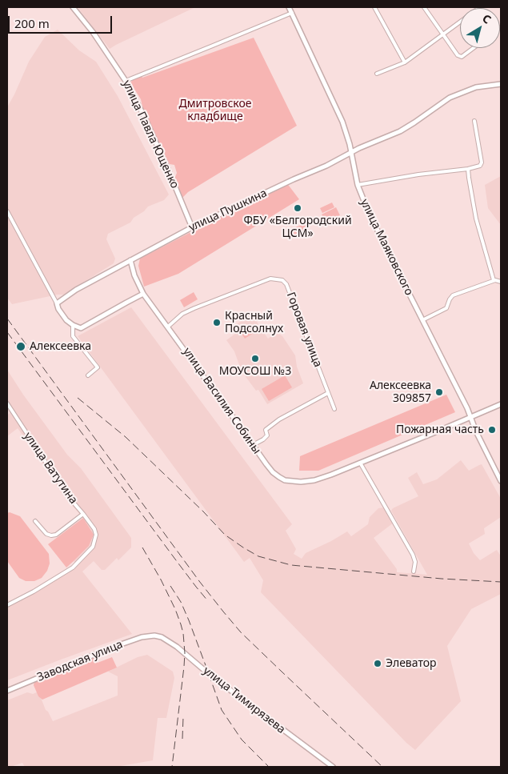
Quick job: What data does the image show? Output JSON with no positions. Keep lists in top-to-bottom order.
{
  "streets": {
    "street": [
      "улица Павла Ющенко",
      "улица Пушкина",
      "улица Маяковского",
      "Горовая улица",
      "улица Василия Собины",
      "улица Ватутина",
      "Заводская улица",
      "улица Тимирязева"
    ]
  },
  "crossings": [
    ["улица Павла Ющенко", "улица Пушкина"],
    ["улица Пушкина", "улица Маяковского"],
    ["улица Пушкина", "улица Василия Собины"],
    ["улица Маяковского", "улица Василия Собины"],
    ["Горовая улица", "улица Василия Собины"],
    ["Заводская улица", "улица Тимирязева"]
  ],
  "parks": ["Дмитровское кладбище"],
  "places": [
    "ФБУ «Белгородский ЦСМ»",
    "Красный Подсолнух",
    "Алексеевка",
    "МОУСОШ №3",
    "Алексеевка 309857",
    "Пожарная часть",
    "Элеватор"
  ],
  "scale_bar": "200 m",
  "north": "top right"
}
